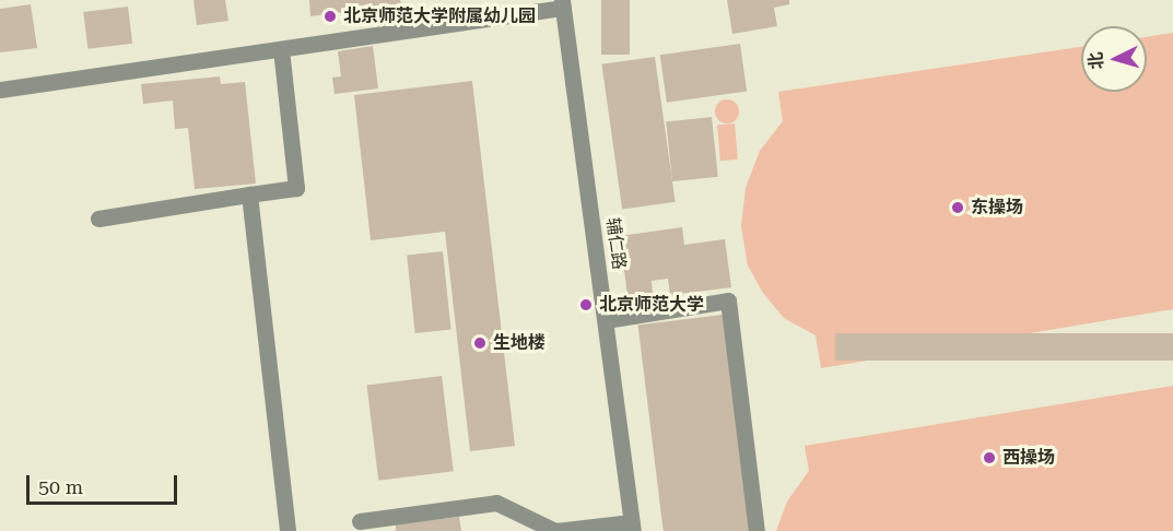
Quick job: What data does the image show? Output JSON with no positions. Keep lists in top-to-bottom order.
{
  "streets": {
    "street": ["辅仁路"]
  },
  "places": [
    "北京师范大学附属幼儿园",
    "东操场",
    "北京师范大学",
    "生地楼",
    "西操场"
  ],
  "scale_bar": "50 m",
  "north": "left"
}
